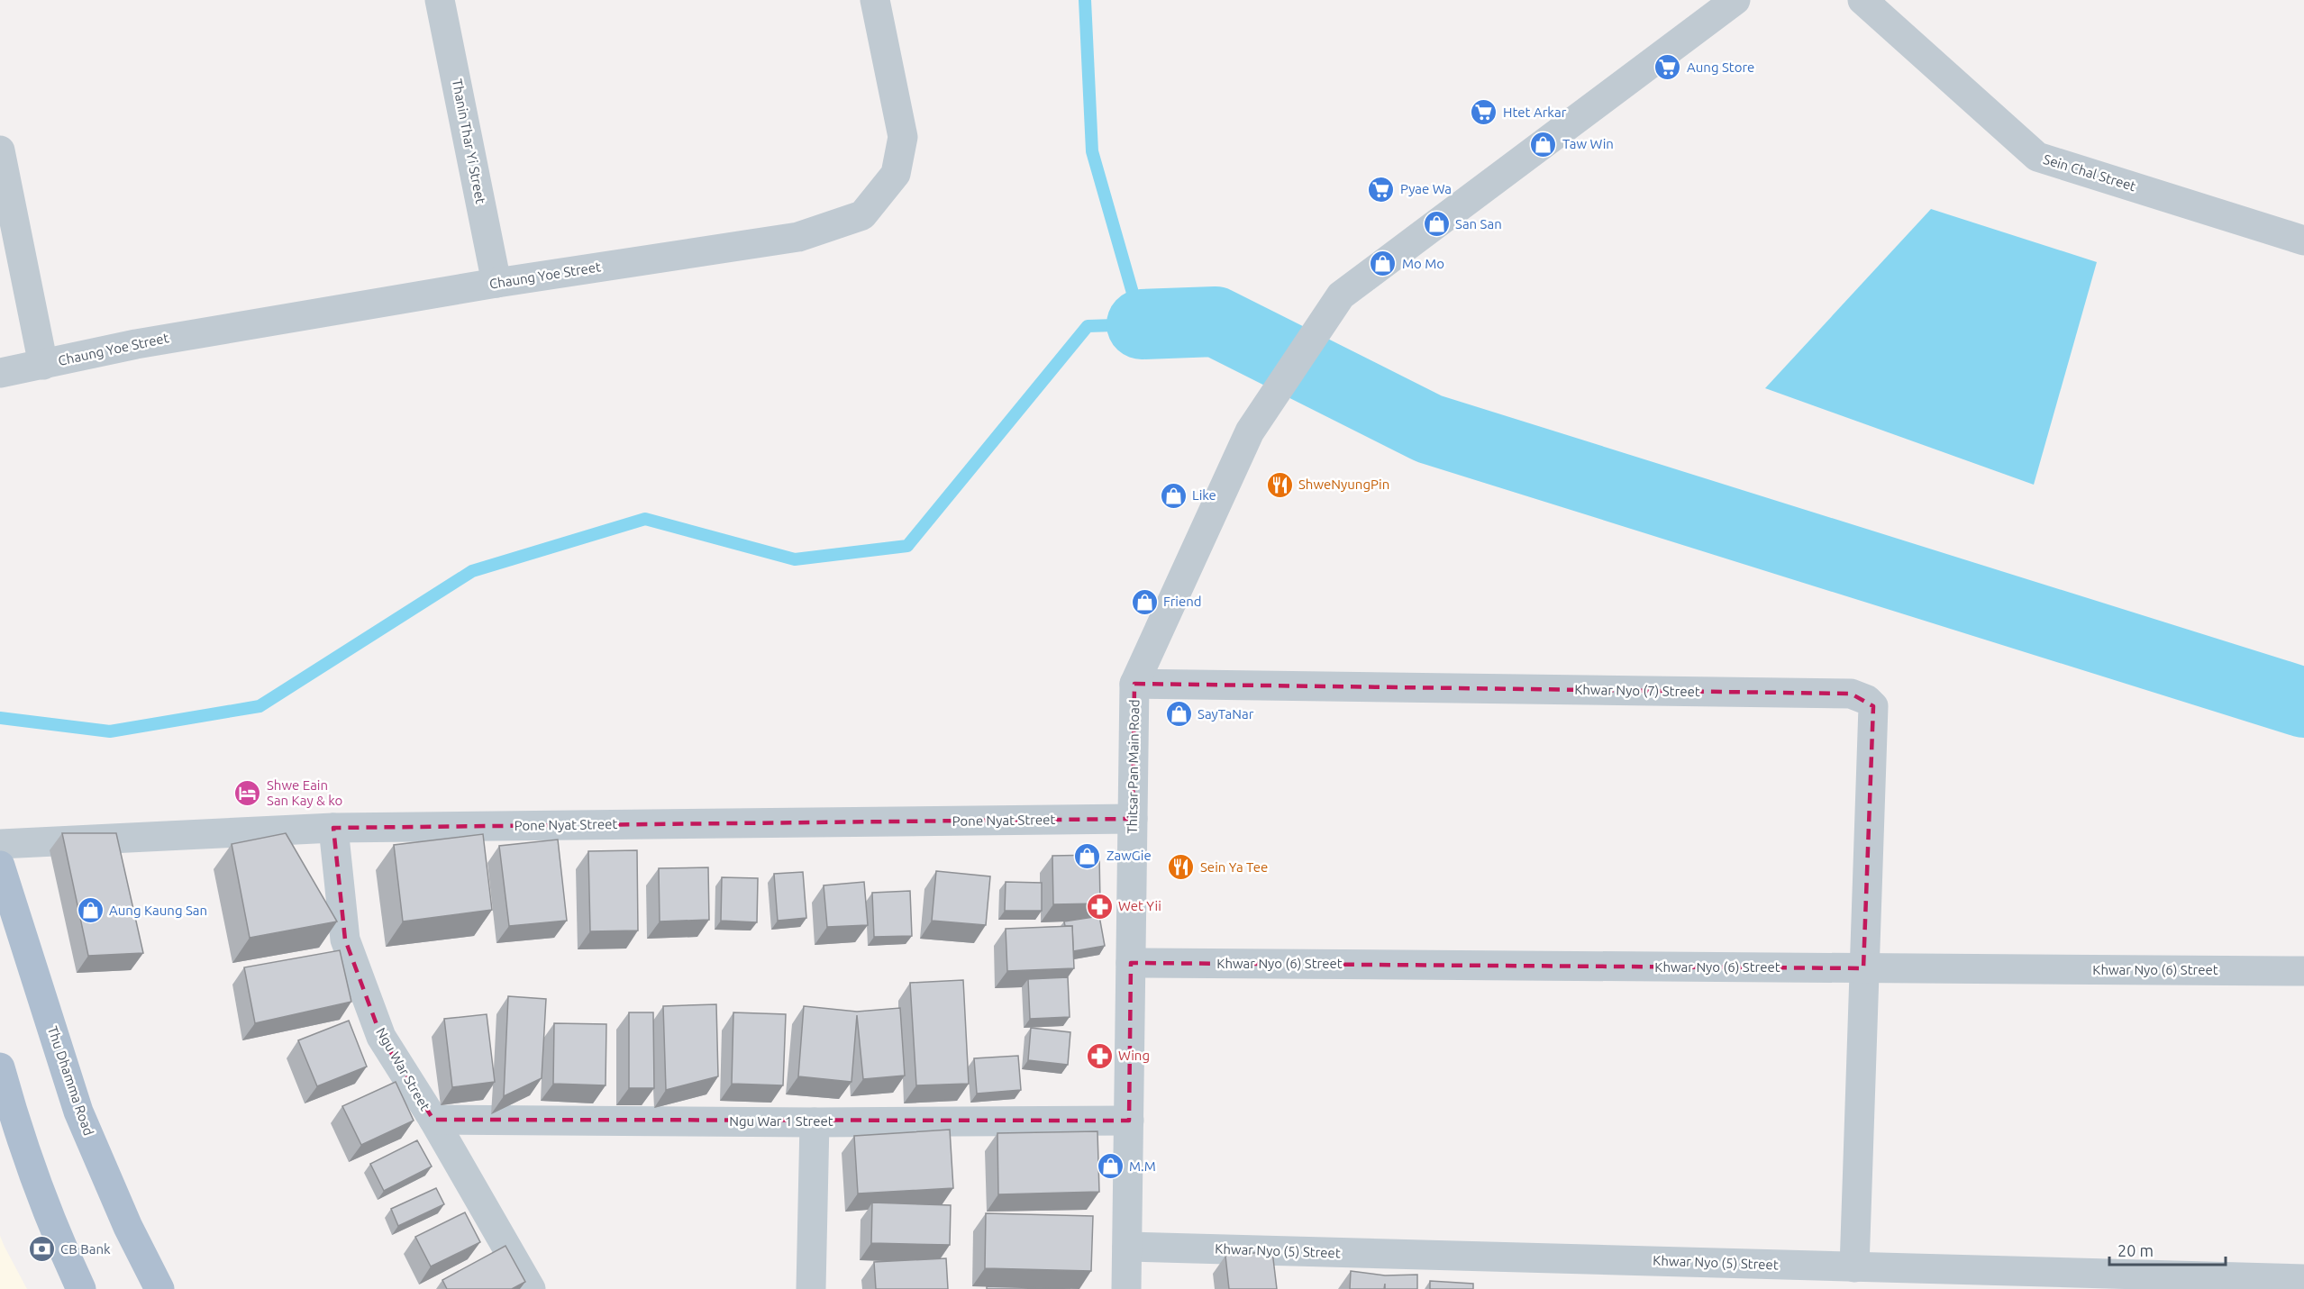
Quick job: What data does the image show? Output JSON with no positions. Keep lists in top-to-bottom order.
{
  "streets": {
    "main road": ["Thu Dhamma Road"],
    "street": [
      "Thanin Thar Yi Street",
      "Sein Chal Street",
      "Chaung Yoe Street",
      "Khwar Nyo (7) Street",
      "Thitsar Pan Main Road",
      "Pone Nyat Street",
      "Khwar Nyo (6) Street",
      "Ngu War Street",
      "Ngu War 1 Street",
      "Khwar Nyo (5) Street"
    ]
  },
  "crossings": [
    ["Thanin Thar Yi Street", "Chaung Yoe Street"],
    ["Khwar Nyo (7) Street", "Thitsar Pan Main Road"],
    ["Khwar Nyo (7) Street", "Khwar Nyo (6) Street"],
    ["Thitsar Pan Main Road", "Pone Nyat Street"],
    ["Thitsar Pan Main Road", "Khwar Nyo (6) Street"],
    ["Thitsar Pan Main Road", "Ngu War 1 Street"],
    ["Thitsar Pan Main Road", "Khwar Nyo (5) Street"],
    ["Pone Nyat Street", "Ngu War Street"],
    ["Ngu War Street", "Ngu War 1 Street"]
  ],
  "places": {
    "supermarket": ["Aung Store", "Htet Arkar", "Pyae Wa"],
    "shop": [
      "Taw Win",
      "San San",
      "Mo Mo",
      "Like",
      "Friend",
      "SayTaNar",
      "ZawGie",
      "Aung Kaung San",
      "M.M"
    ],
    "restaurant": ["ShweNyungPin", "Sein Ya Tee"],
    "hotel": ["Shwe Eain San Kay & ko"],
    "pharmacy": ["Wet Yii", "Wing"],
    "bank": ["CB Bank"]
  },
  "scale_bar": "20 m"
}
